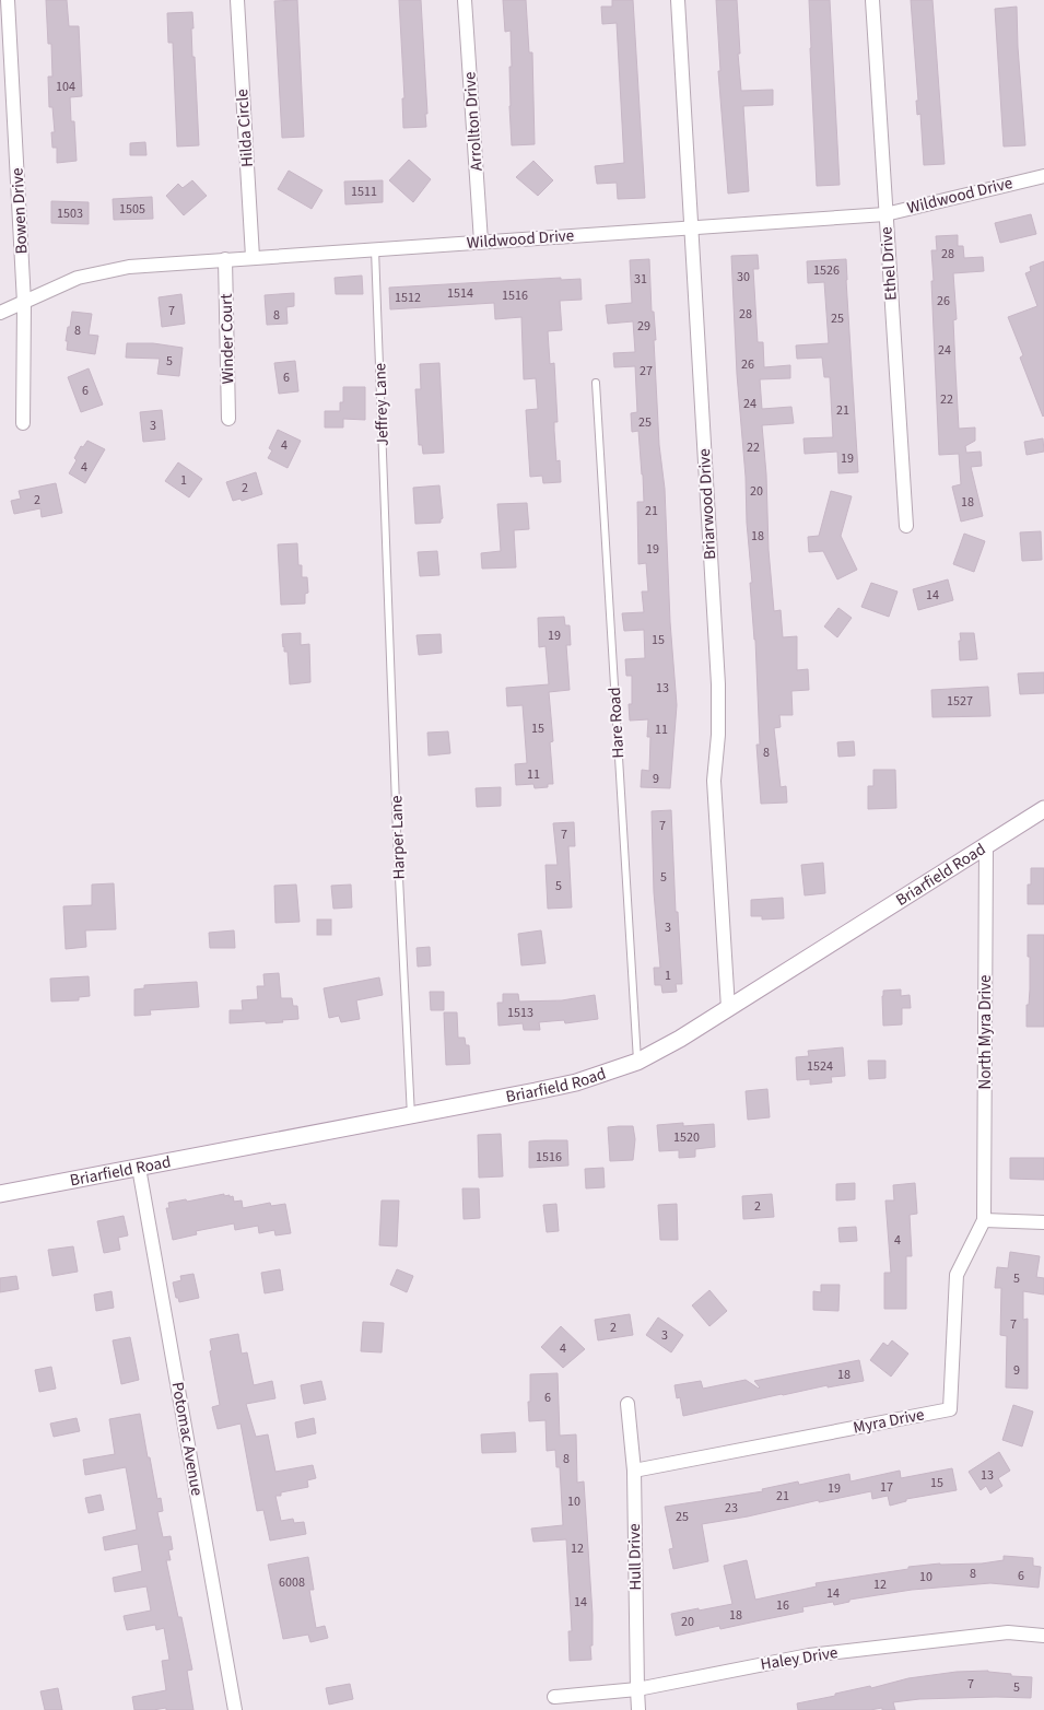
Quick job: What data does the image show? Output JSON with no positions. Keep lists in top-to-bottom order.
{
  "streets": {
    "main road": ["Briarfield Road"],
    "street": [
      "Arrollton Drive",
      "Hilda Circle",
      "Wildwood Drive",
      "Bowen Drive",
      "Ethel Drive",
      "Winder Court",
      "Briarwood Drive",
      "North Myra Drive",
      "Myra Drive",
      "Potomac Avenue",
      "Hull Drive",
      "Haley Drive"
    ],
    "lane": ["Jeffrey Lane", "Hare Road", "Harper Lane"]
  },
  "crossings": [
    ["Arrollton Drive", "Wildwood Drive"],
    ["Hilda Circle", "Wildwood Drive"],
    ["Wildwood Drive", "Bowen Drive"],
    ["Wildwood Drive", "Ethel Drive"],
    ["Wildwood Drive", "Winder Court"],
    ["Wildwood Drive", "Jeffrey Lane"],
    ["Wildwood Drive", "Briarwood Drive"],
    ["Jeffrey Lane", "Harper Lane"],
    ["Briarwood Drive", "Briarfield Road"],
    ["Hare Road", "Briarfield Road"],
    ["Harper Lane", "Briarfield Road"],
    ["Briarfield Road", "North Myra Drive"],
    ["Briarfield Road", "Potomac Avenue"],
    ["North Myra Drive", "Myra Drive"],
    ["Myra Drive", "Hull Drive"],
    ["Hull Drive", "Haley Drive"]
  ],
  "house_numbers": [
    "104",
    "1511",
    "1505",
    "1503",
    "28",
    "1526",
    "30",
    "31",
    "1514",
    "1516",
    "1512",
    "26",
    "7",
    "28",
    "8",
    "25",
    "29",
    "8",
    "24",
    "5",
    "26",
    "27",
    "6",
    "6",
    "22",
    "24",
    "21",
    "25",
    "3",
    "4",
    "22",
    "19",
    "4",
    "1",
    "2",
    "20",
    "2",
    "18",
    "21",
    "18",
    "19",
    "14",
    "19",
    "15",
    "13",
    "1527",
    "15",
    "11",
    "8",
    "11",
    "9",
    "7",
    "7",
    "5",
    "5",
    "3",
    "1",
    "1513",
    "1524",
    "1520",
    "1516",
    "2",
    "4",
    "5",
    "7",
    "2",
    "3",
    "4",
    "9",
    "18",
    "6",
    "8",
    "13",
    "15",
    "17",
    "19",
    "21",
    "10",
    "23",
    "25",
    "12",
    "8",
    "6",
    "10",
    "6008",
    "12",
    "14",
    "14",
    "16",
    "18",
    "20",
    "7",
    "5"
  ]
}
